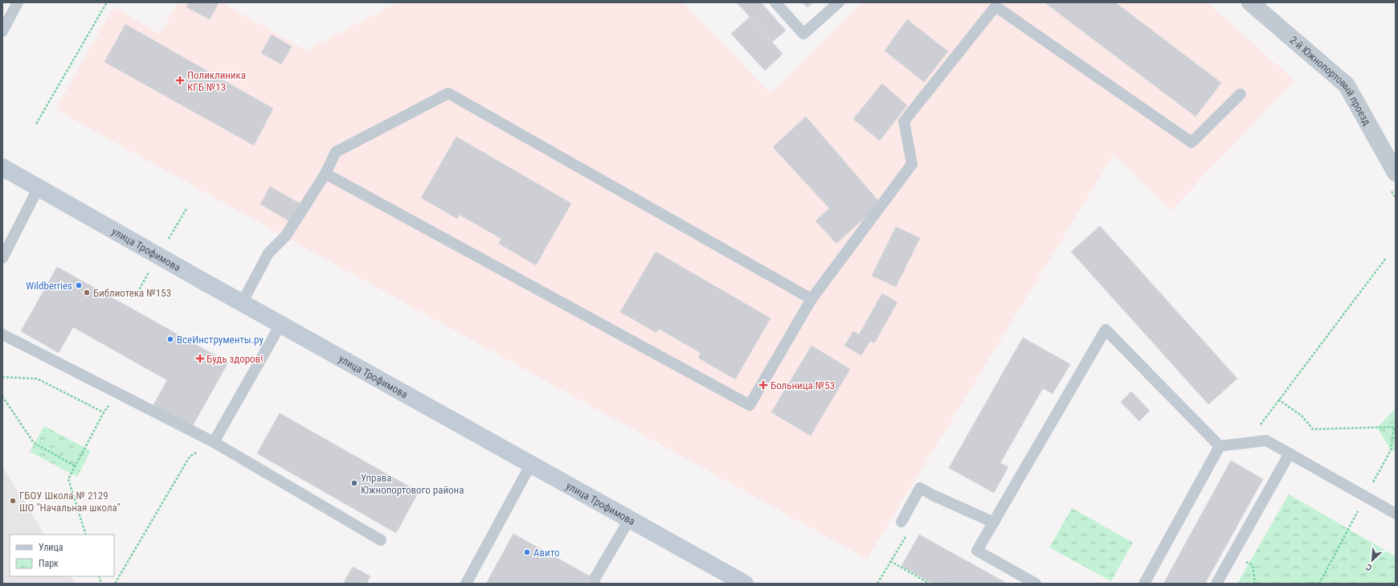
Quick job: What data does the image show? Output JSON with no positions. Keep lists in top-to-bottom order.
{
  "streets": {
    "main road": ["улица Трофимова"],
    "street": ["2-й Южнопортовый проезд"]
  },
  "places": {
    "health": ["Поликлиника КГБ №13", "Будь здоров!", "Больница №53"],
    "other": [
      "Wildberries",
      "Библиотека №153",
      "ВсеИнструменты.ру",
      "Управа Южнопортового района",
      "ГБОУ Школа № 2129 ШО \"Начальная школа\"",
      "Авито"
    ]
  },
  "legend": ["Улица", "Парк"],
  "north": "bottom left"
}
